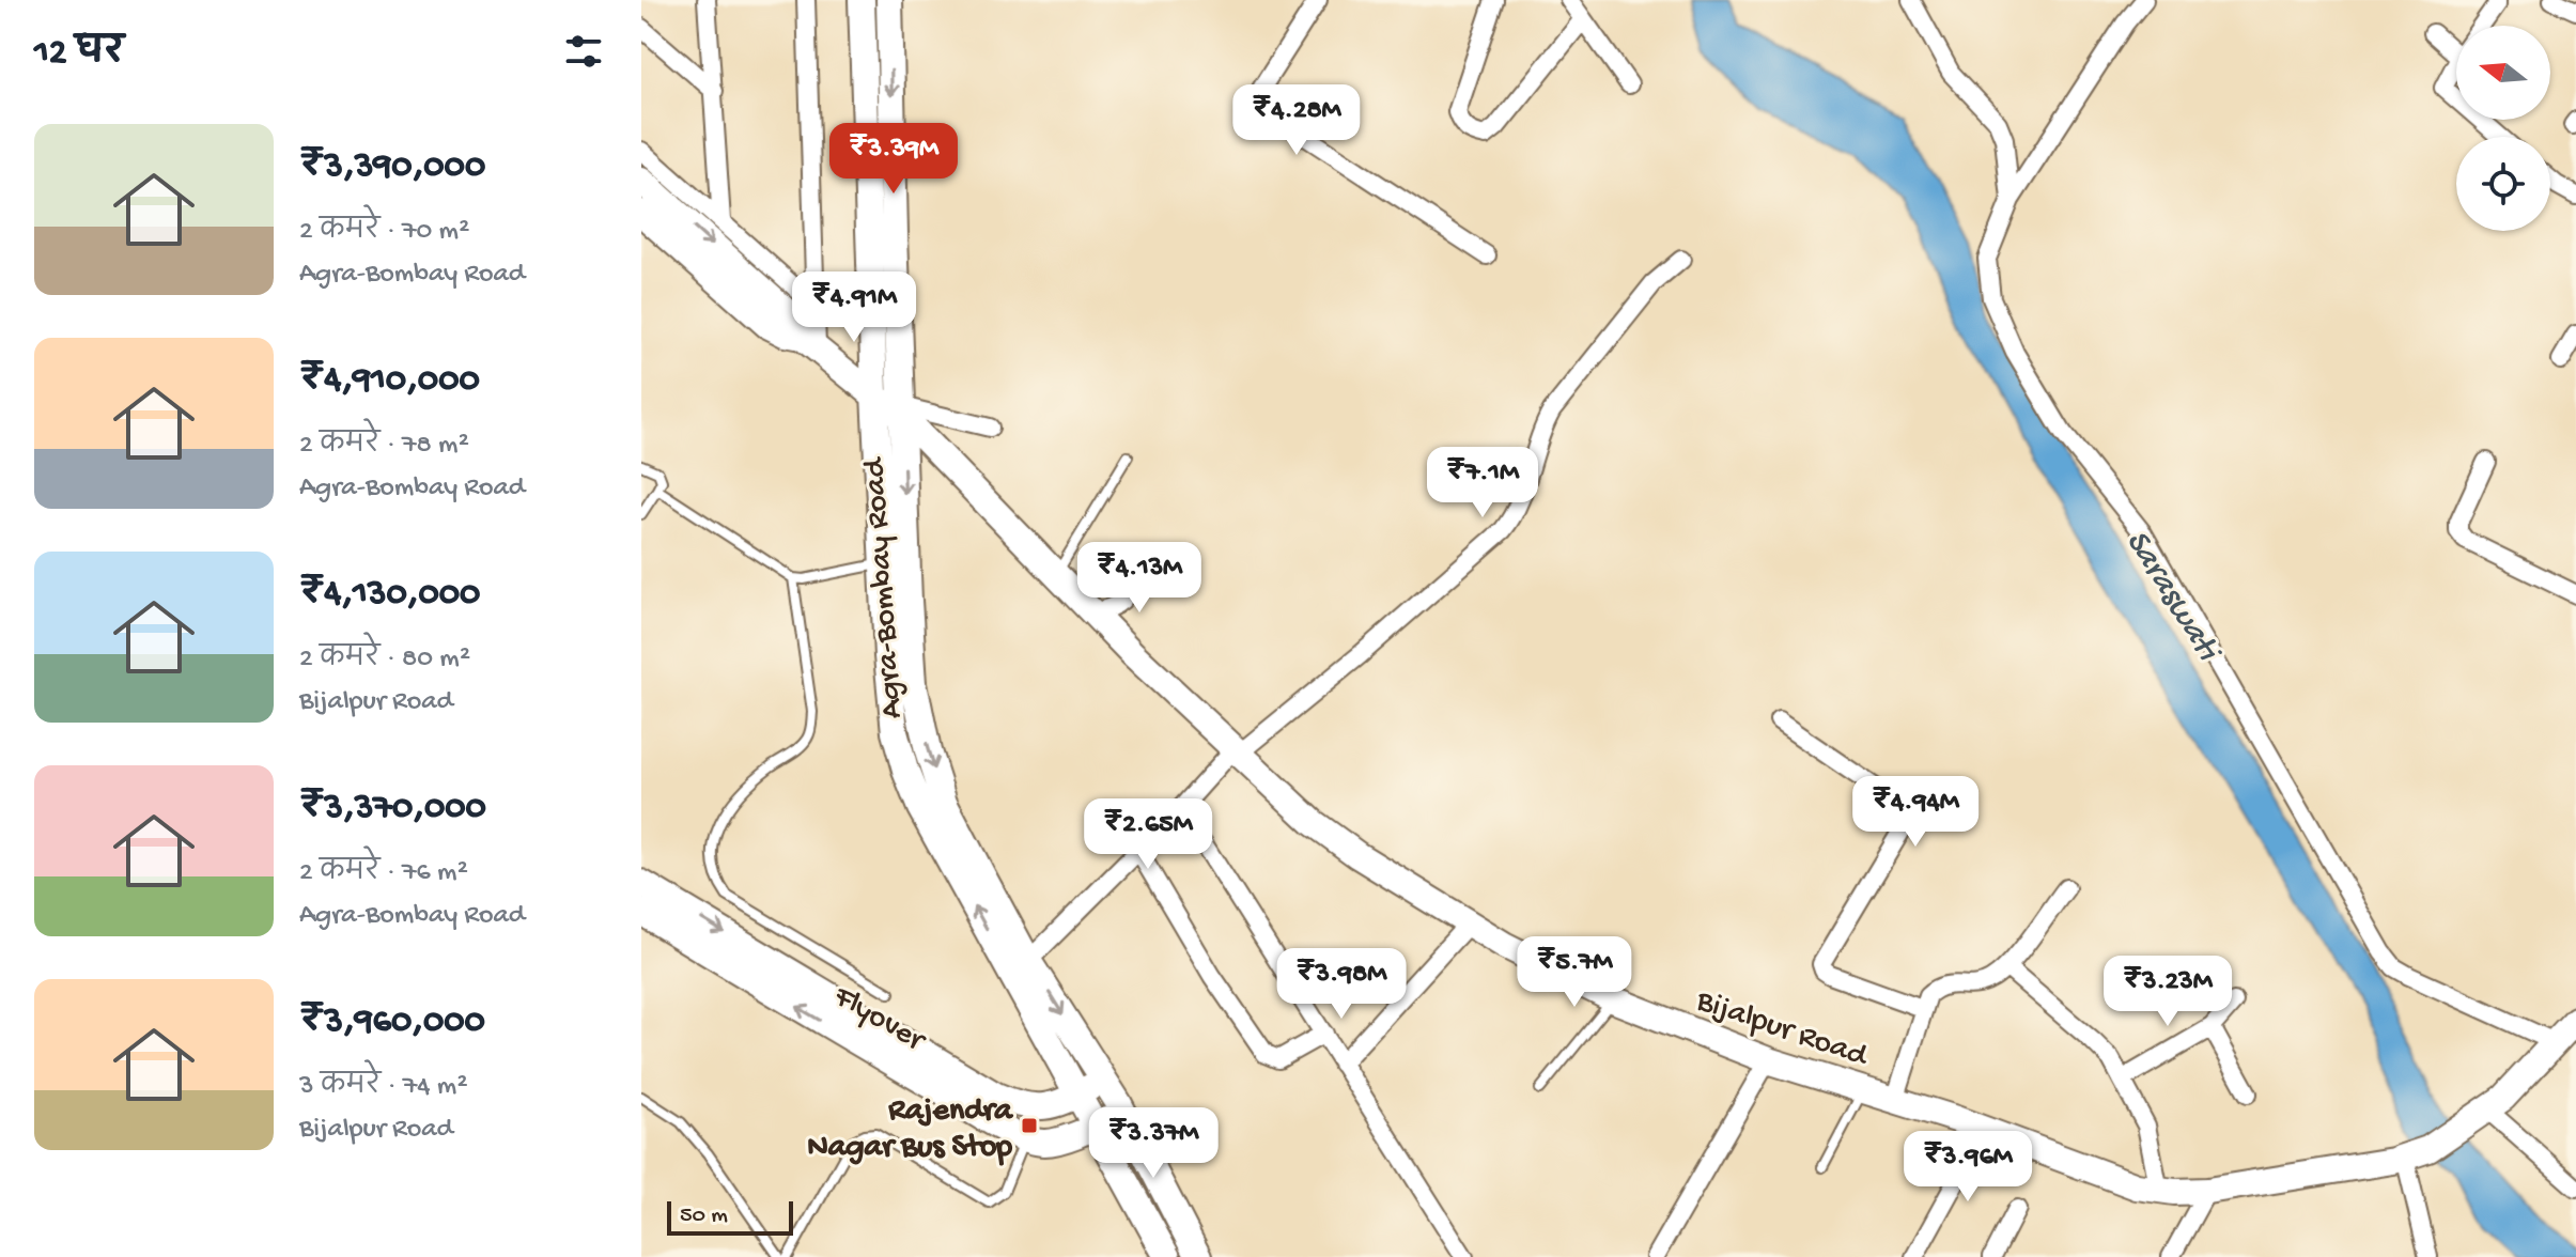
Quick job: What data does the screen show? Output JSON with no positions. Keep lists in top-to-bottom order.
{
  "streets": {
    "main road": ["Agra-Bombay Road", "Flyover", "Bijalpur Road"]
  },
  "crossings": [
    ["Agra-Bombay Road", "Flyover"],
    ["Agra-Bombay Road", "Bijalpur Road"]
  ],
  "water": ["Saraswati"],
  "places": {
    "transit": ["Rajendra Nagar Bus Stop"]
  },
  "scale_bar": "50 m",
  "north": "left",
  "page": {
    "heading": "12 घर",
    "price": [
      "₹4.28M",
      "₹3.39M",
      "₹4.91M",
      "₹7.1M",
      "₹4.13M",
      "₹4.94M",
      "₹2.65M",
      "₹5.7M",
      "₹3.98M",
      "₹3.23M",
      "₹3.37M",
      "₹3.96M"
    ],
    "list": [
      {
        "name": "₹3,390,000",
        "note": "2 कमरे · 70 m² · Agra-Bombay Road"
      },
      {
        "name": "₹4,910,000",
        "note": "2 कमरे · 78 m² · Agra-Bombay Road"
      },
      {
        "name": "₹4,130,000",
        "note": "2 कमरे · 80 m² · Bijalpur Road"
      },
      {
        "name": "₹3,370,000",
        "note": "2 कमरे · 76 m² · Agra-Bombay Road"
      },
      {
        "name": "₹3,960,000",
        "note": "3 कमरे · 74 m² · Bijalpur Road"
      }
    ],
    "scale": "50 m"
  }
}
